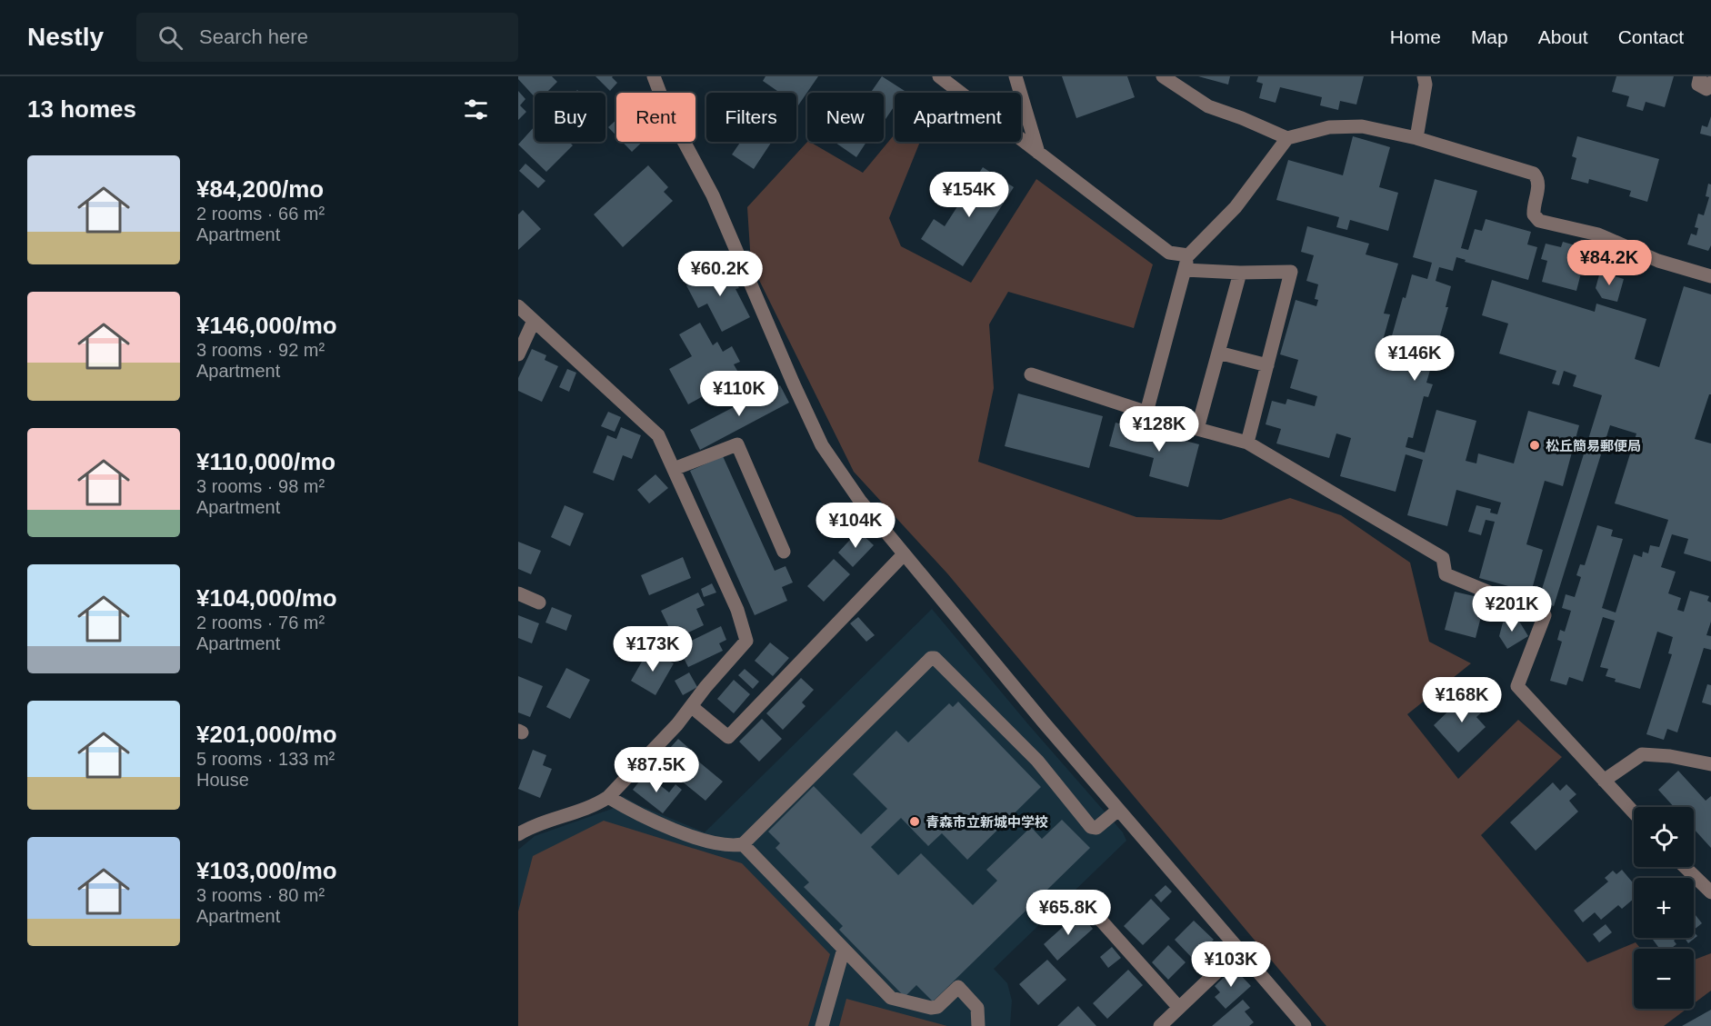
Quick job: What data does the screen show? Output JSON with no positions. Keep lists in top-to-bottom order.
{
  "places": ["松丘簡易郵便局", "青森市立新城中学校"],
  "page": {
    "header": "Nestly",
    "search": "Search here",
    "nav": [
      "Home",
      "Map",
      "About",
      "Contact"
    ],
    "heading": "13 homes",
    "chip": [
      "Buy",
      "Rent",
      "Filters",
      "New",
      "Apartment"
    ],
    "list": [
      {
        "name": "¥84,200/mo",
        "note": "2 rooms · 66 m² · Apartment"
      },
      {
        "name": "¥146,000/mo",
        "note": "3 rooms · 92 m² · Apartment"
      },
      {
        "name": "¥110,000/mo",
        "note": "3 rooms · 98 m² · Apartment"
      },
      {
        "name": "¥104,000/mo",
        "note": "2 rooms · 76 m² · Apartment"
      },
      {
        "name": "¥201,000/mo",
        "note": "5 rooms · 133 m² · House"
      },
      {
        "name": "¥103,000/mo",
        "note": "3 rooms · 80 m² · Apartment"
      }
    ],
    "price": [
      "¥154K",
      "¥84.2K",
      "¥60.2K",
      "¥146K",
      "¥110K",
      "¥128K",
      "¥104K",
      "¥201K",
      "¥173K",
      "¥168K",
      "¥87.5K",
      "¥65.8K",
      "¥103K"
    ],
    "map_buttons": ["+", "−"]
  }
}
